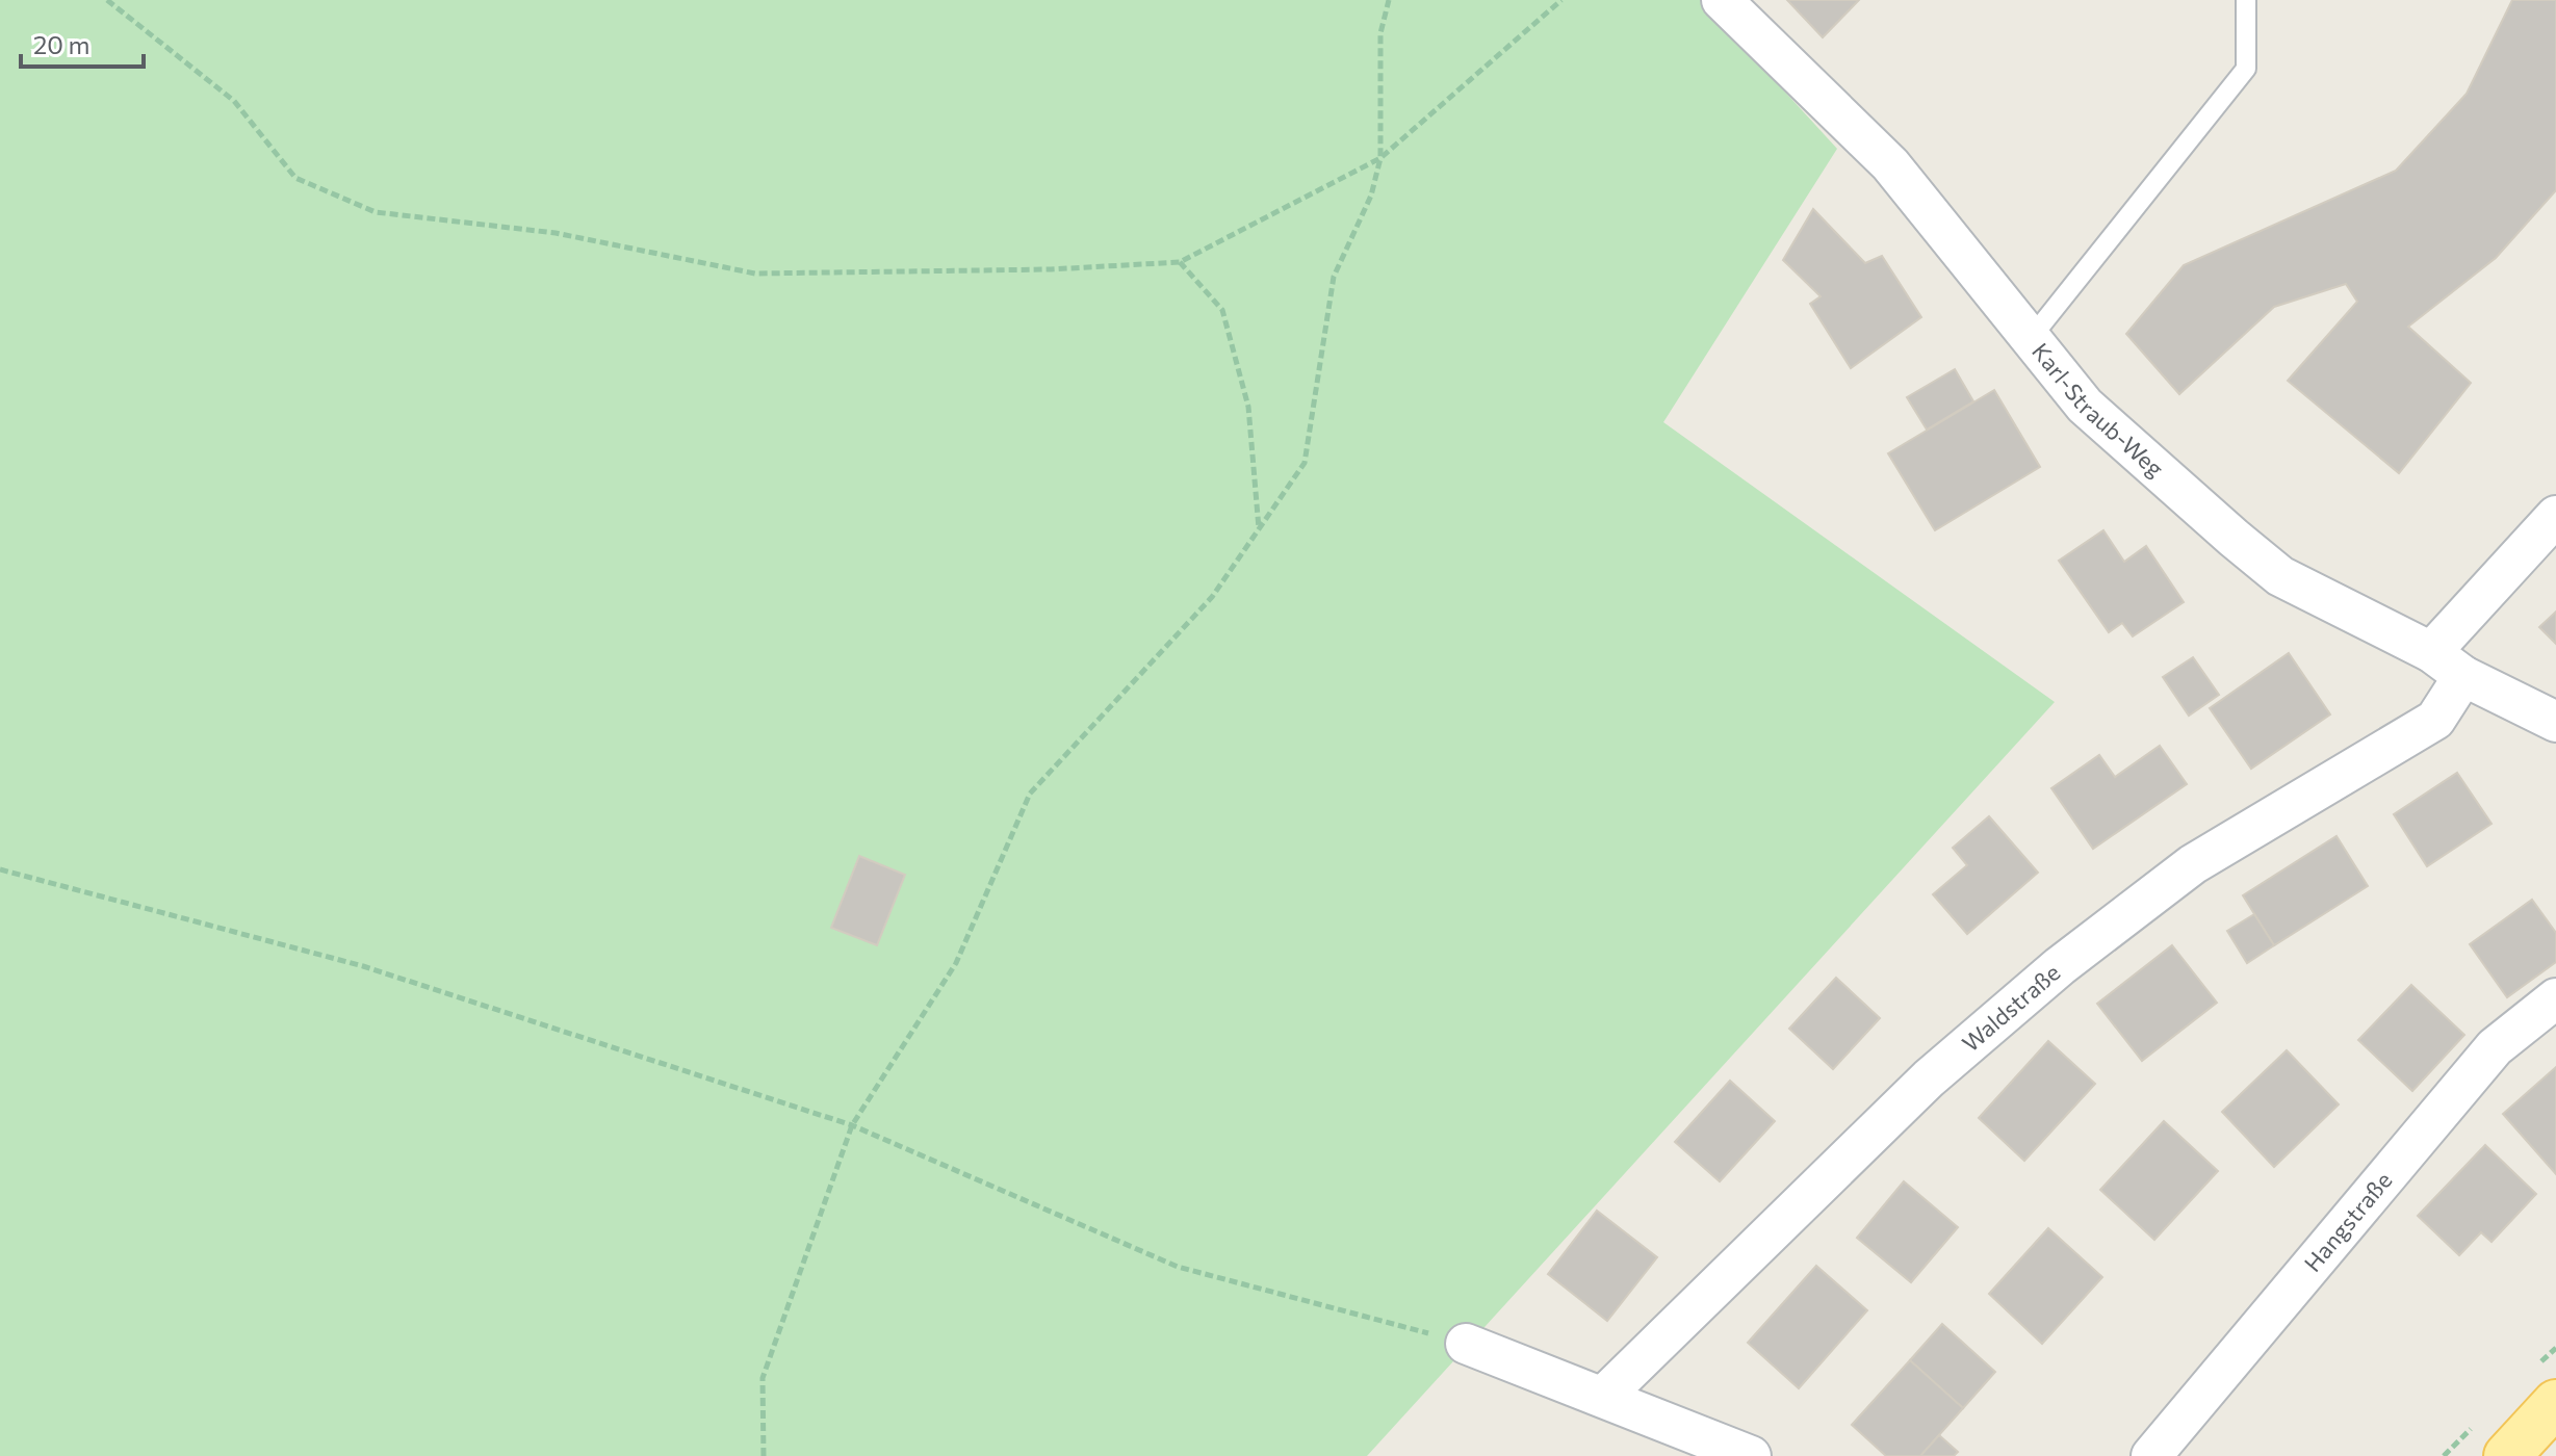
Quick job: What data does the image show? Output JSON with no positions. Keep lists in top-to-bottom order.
{
  "streets": {
    "street": ["Karl-Straub-Weg", "Waldstraße", "Hangstraße"]
  },
  "crossings": [
    ["Karl-Straub-Weg", "Waldstraße"]
  ],
  "scale_bar": "20 m"
}
